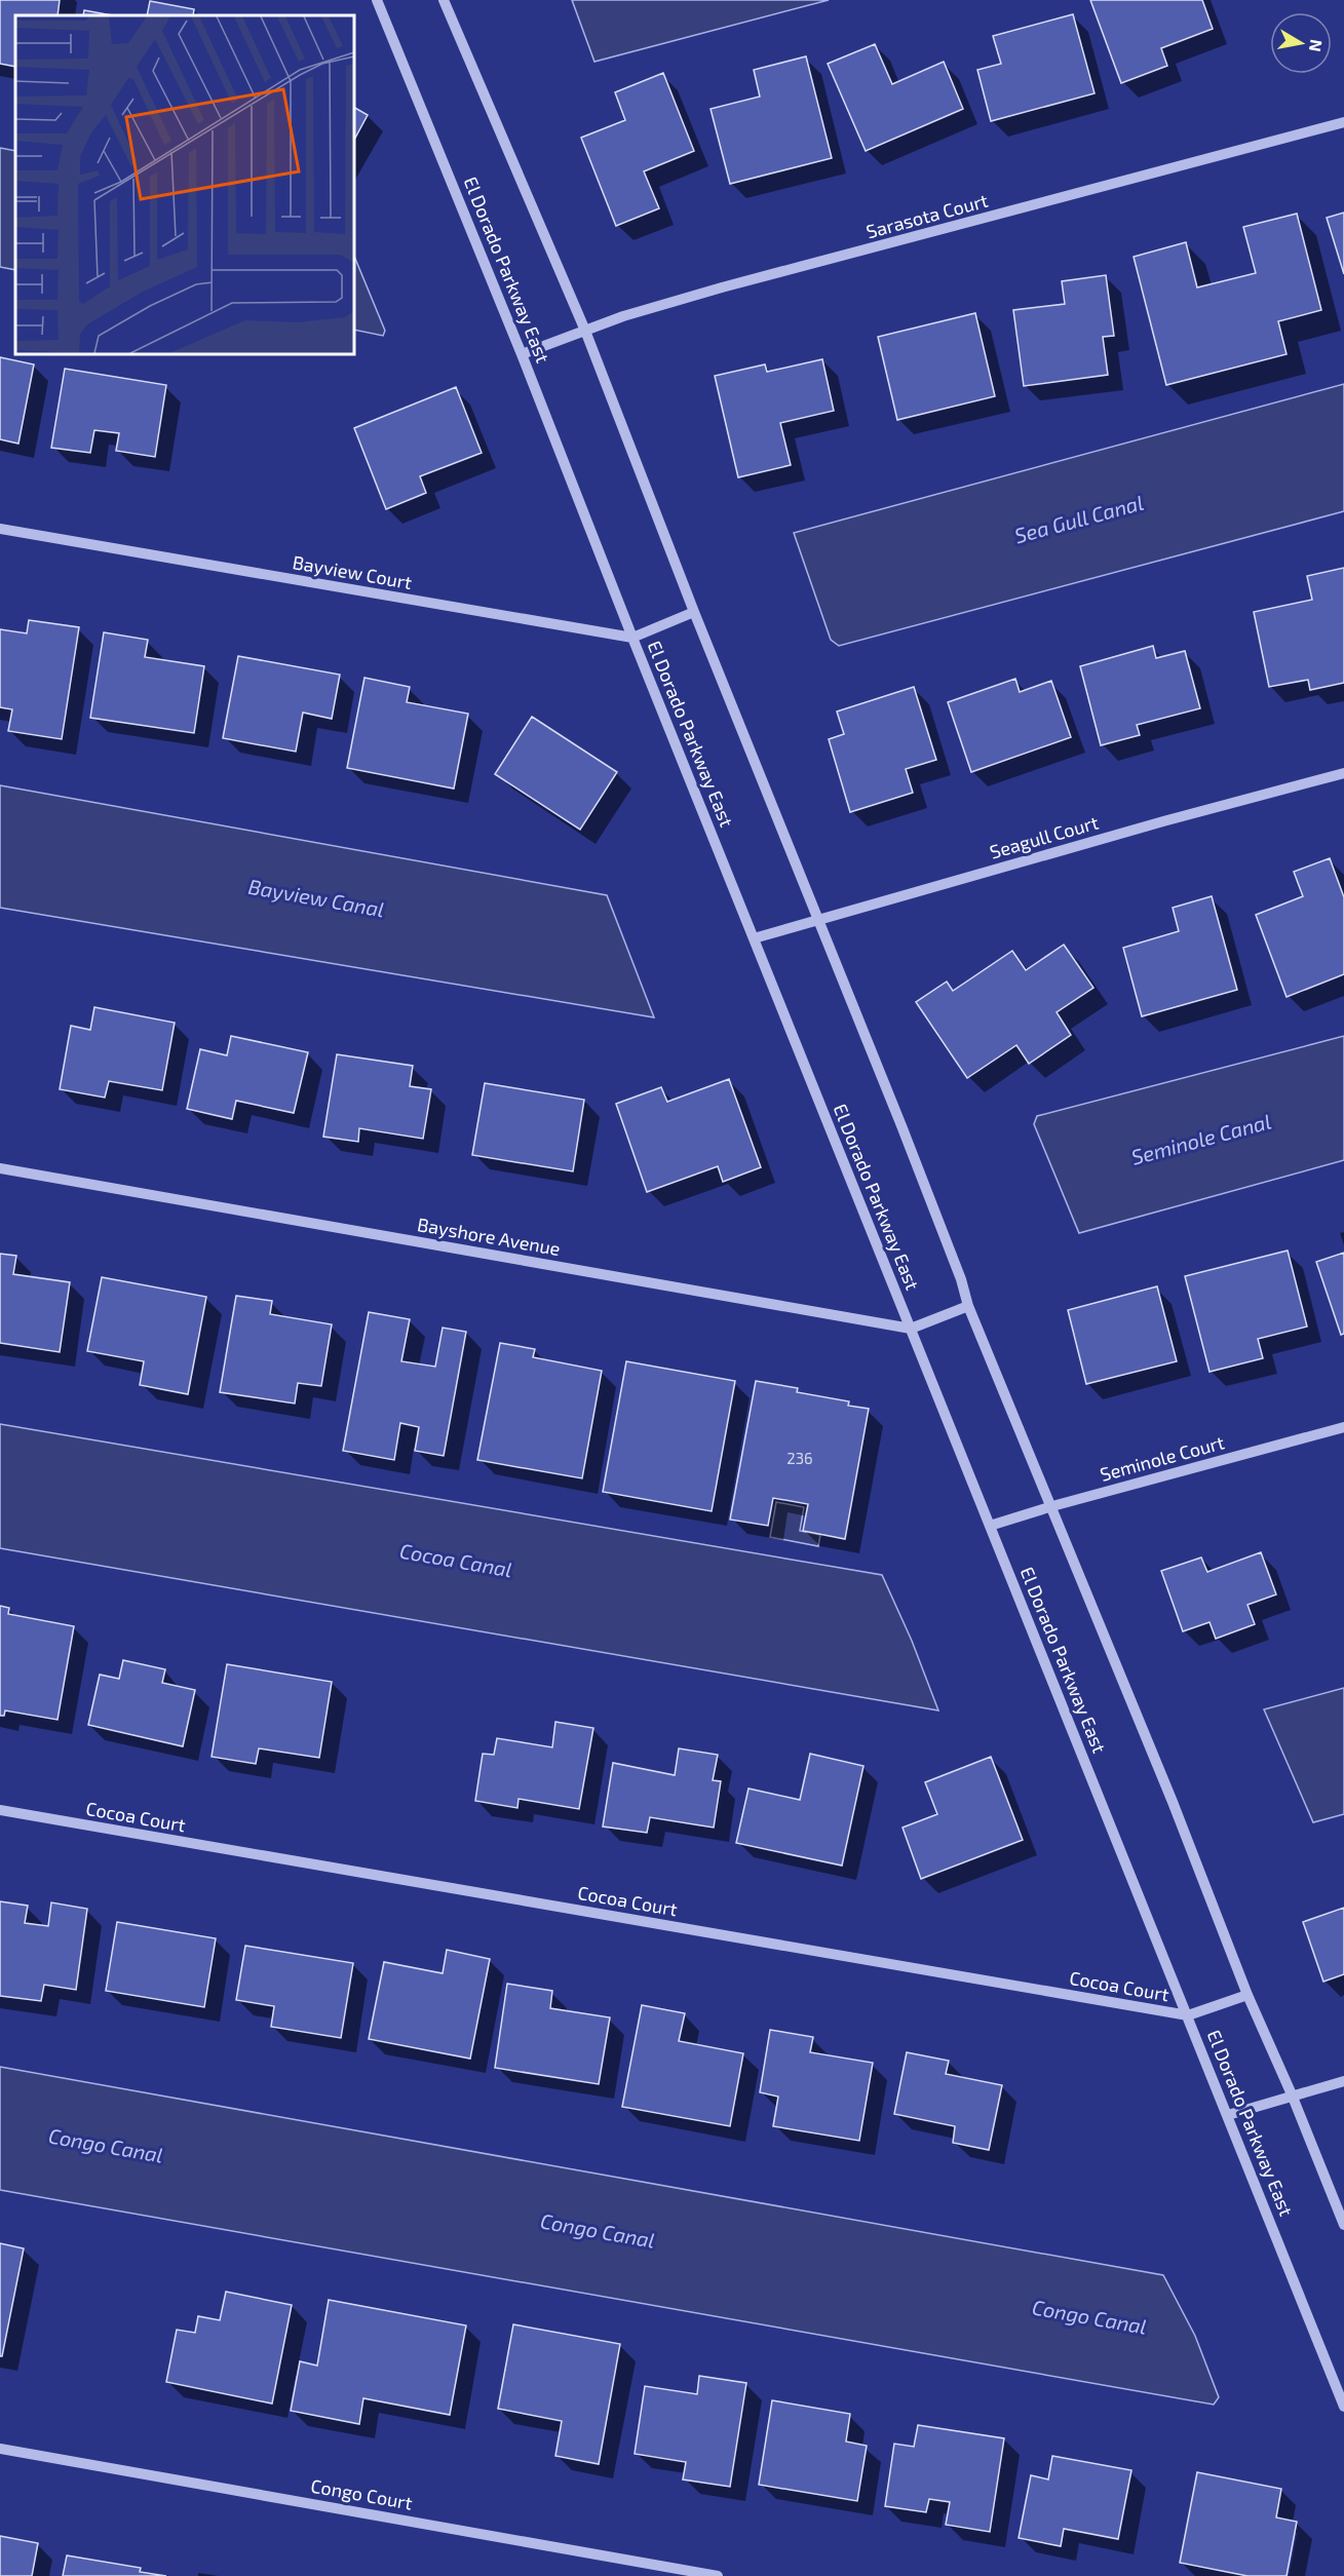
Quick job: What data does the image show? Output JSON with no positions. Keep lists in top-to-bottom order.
{
  "streets": {
    "street": [
      "Sarasota Court",
      "El Dorado Parkway East",
      "Bayview Court",
      "Seagull Court",
      "Bayshore Avenue",
      "Seminole Court",
      "Cocoa Court",
      "Congo Court"
    ]
  },
  "crossings": [
    ["Sarasota Court", "El Dorado Parkway East"],
    ["El Dorado Parkway East", "Bayview Court"],
    ["El Dorado Parkway East", "Seagull Court"],
    ["El Dorado Parkway East", "Bayshore Avenue"],
    ["El Dorado Parkway East", "Seminole Court"],
    ["El Dorado Parkway East", "Cocoa Court"]
  ],
  "water": [
    "Sea Gull Canal",
    "Bayview Canal",
    "Seminole Canal",
    "Cocoa Canal",
    "Congo Canal"
  ],
  "house_numbers": ["236"],
  "north": "right"
}
